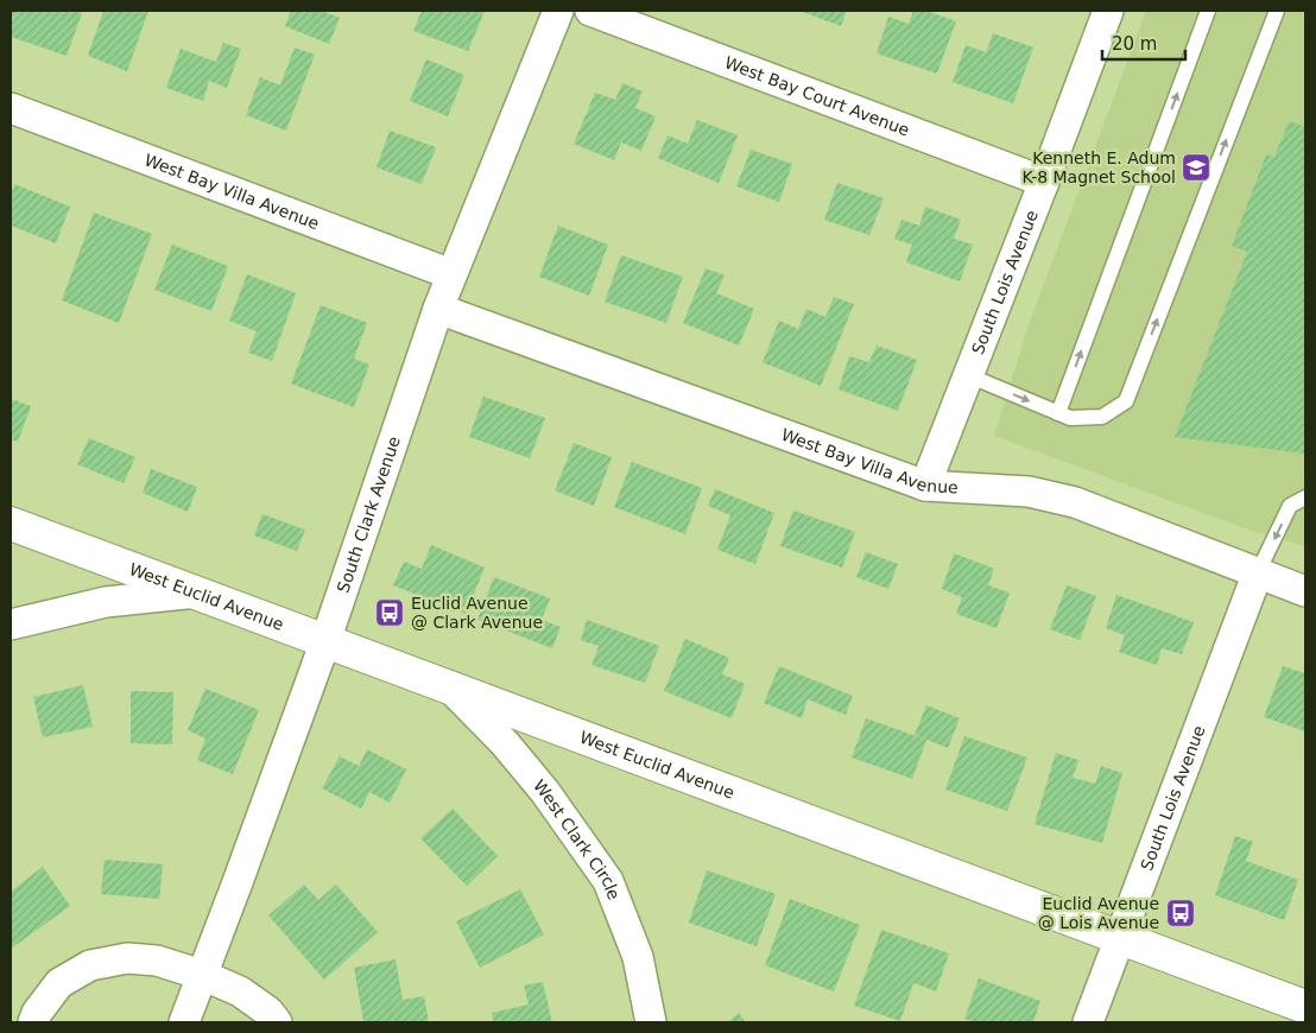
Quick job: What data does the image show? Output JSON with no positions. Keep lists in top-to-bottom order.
{
  "streets": {
    "street": [
      "West Bay Court Avenue",
      "West Bay Villa Avenue",
      "South Lois Avenue",
      "South Clark Avenue",
      "West Euclid Avenue",
      "West Clark Circle"
    ]
  },
  "crossings": [
    ["West Bay Court Avenue", "South Lois Avenue"],
    ["West Bay Villa Avenue", "South Lois Avenue"],
    ["West Bay Villa Avenue", "South Clark Avenue"],
    ["South Lois Avenue", "West Euclid Avenue"],
    ["South Clark Avenue", "West Euclid Avenue"],
    ["West Euclid Avenue", "West Clark Circle"]
  ],
  "places": {
    "school or university": ["Kenneth E. Adum K-8 Magnet School"],
    "bus stop": ["Euclid Avenue @ Clark Avenue", "Euclid Avenue @ Lois Avenue"]
  },
  "scale_bar": "20 m"
}
